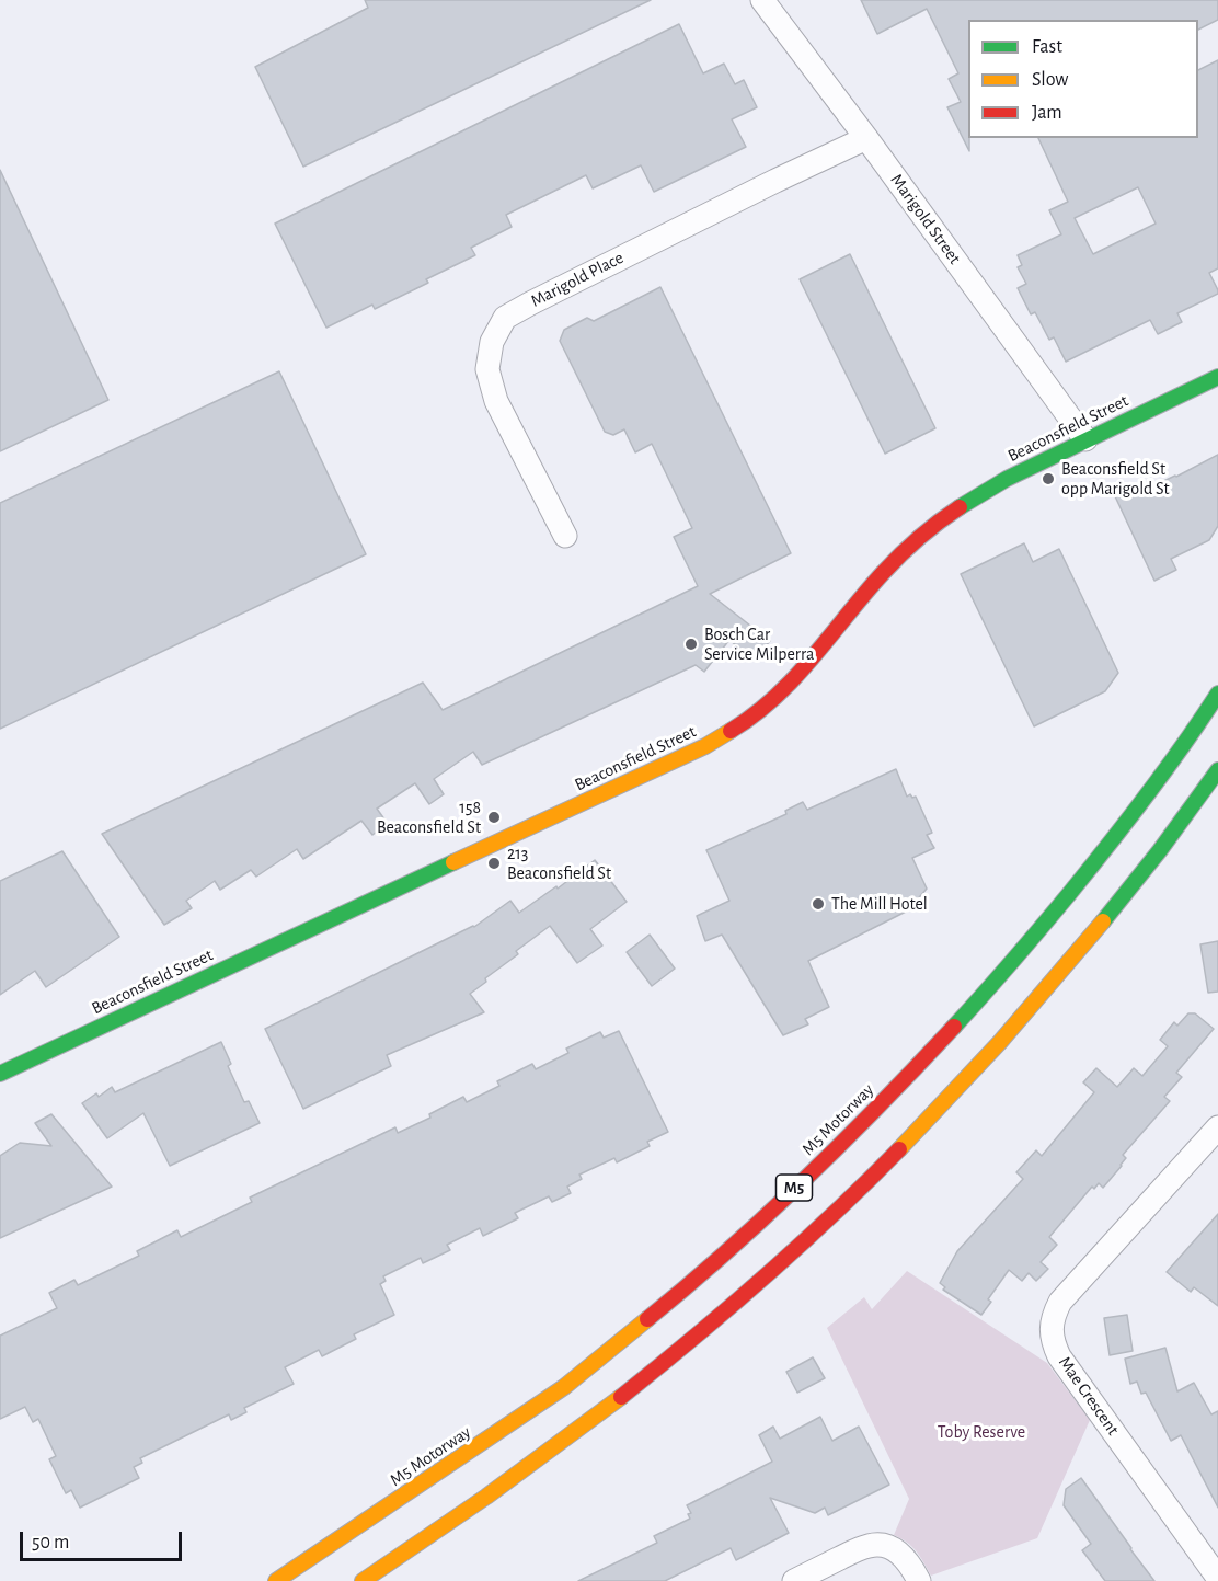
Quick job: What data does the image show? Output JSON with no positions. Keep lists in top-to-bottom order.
{
  "streets": {
    "main road": ["Beaconsfield Street", "M5 Motorway", "M5"],
    "street": ["Marigold Street", "Marigold Place", "Mae Crescent"]
  },
  "crossings": [
    ["Marigold Street", "Marigold Place"],
    ["Marigold Street", "Beaconsfield Street"]
  ],
  "parks": ["Toby Reserve"],
  "places": [
    "Beaconsfield St opp Marigold St",
    "Bosch Car Service Milperra",
    "158 Beaconsfield St",
    "213 Beaconsfield St",
    "The Mill Hotel"
  ],
  "legend": ["Fast", "Slow", "Jam"],
  "scale_bar": "50 m"
}
